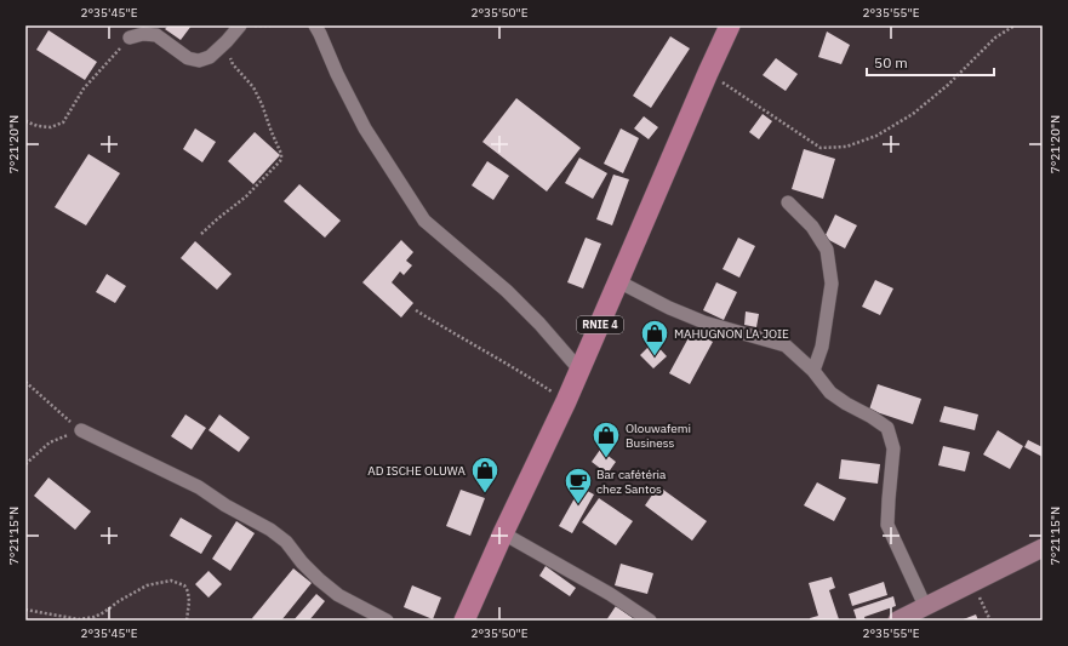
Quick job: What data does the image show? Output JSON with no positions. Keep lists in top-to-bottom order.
{
  "streets": {
    "main road": ["RNIE 4"]
  },
  "places": {
    "shop": ["MAHUGNON LA JOIE", "Olouwafemi Business", "AD ISCHE OLUWA"],
    "cafe": ["Bar cafétéria chez Santos"]
  },
  "scale_bar": "50 m",
  "coordinates": [
    "2°35'45\"E",
    "2°35'50\"E",
    "2°35'55\"E",
    "7°21'20\"N",
    "7°21'15\"N"
  ]
}
